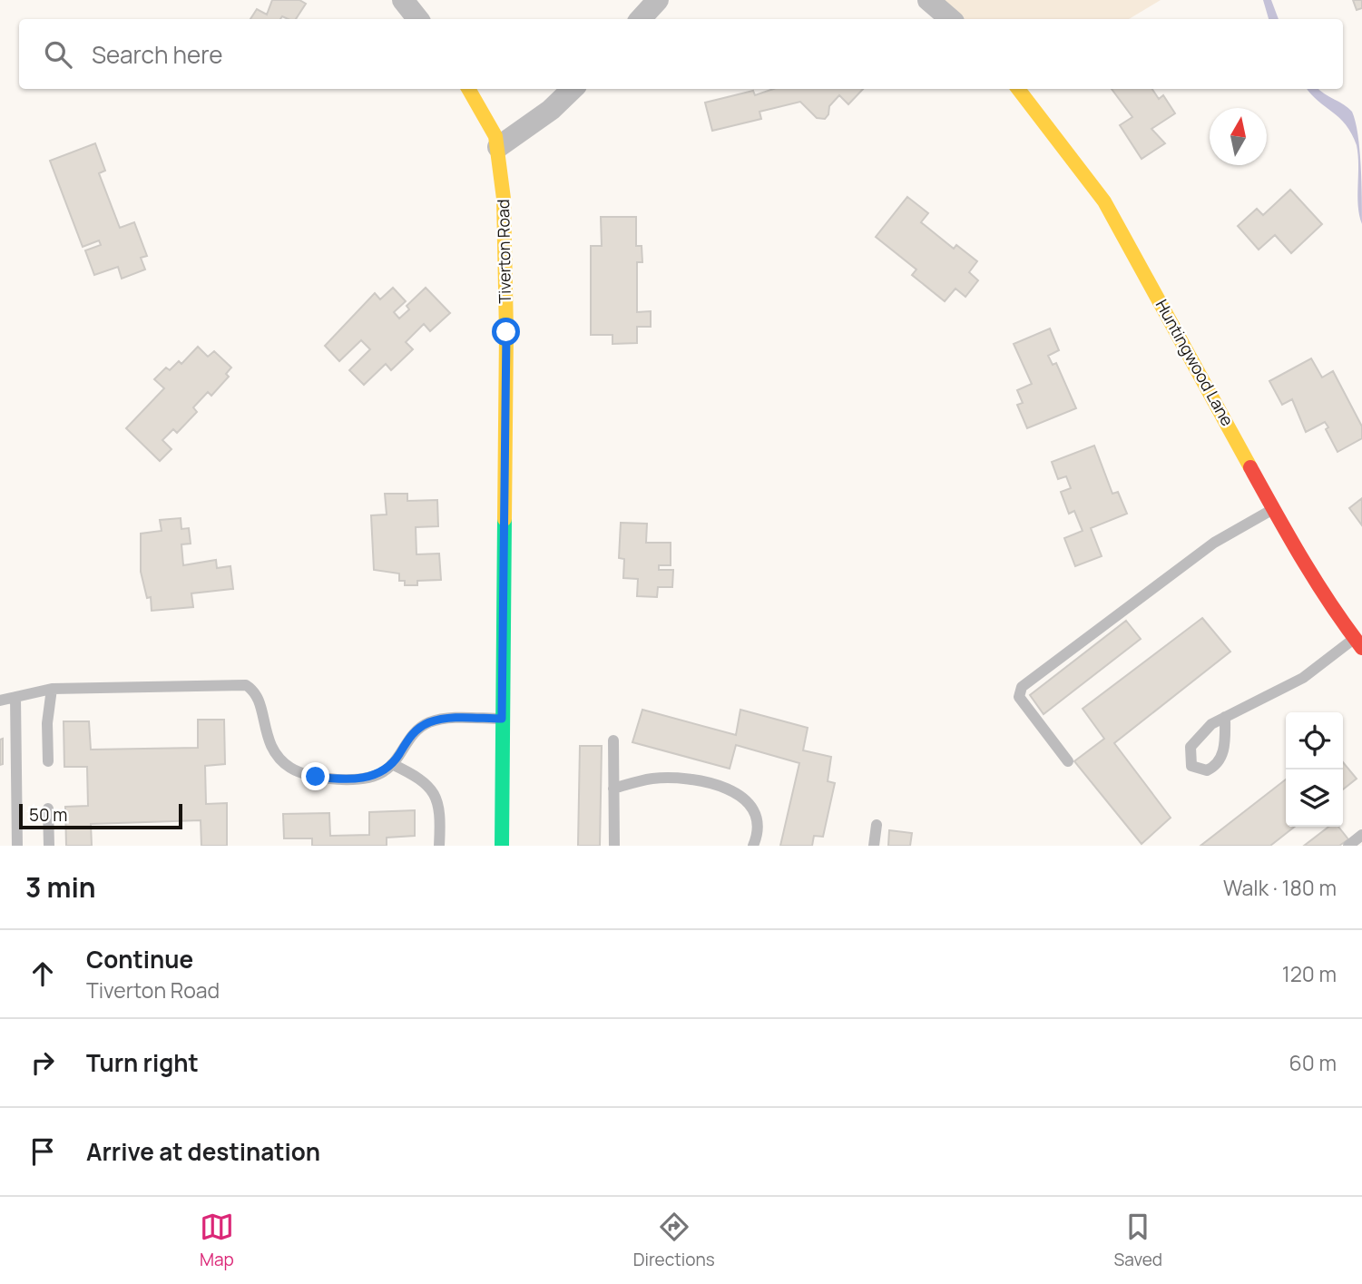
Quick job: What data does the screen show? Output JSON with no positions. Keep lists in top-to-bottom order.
{
  "streets": {
    "street": ["Tiverton Road", "Huntingwood Lane"]
  },
  "scale_bar": "50 m",
  "north": "top",
  "page": {
    "search": "Search here",
    "scale": "50 m",
    "heading": ["3 min", "Walk · 180 m"],
    "list": [
      ["Continue", "Tiverton Road", "120 m"],
      ["Turn right", "60 m"],
      "Arrive at destination"
    ],
    "nav": ["Map", "Directions", "Saved"]
  }
}
